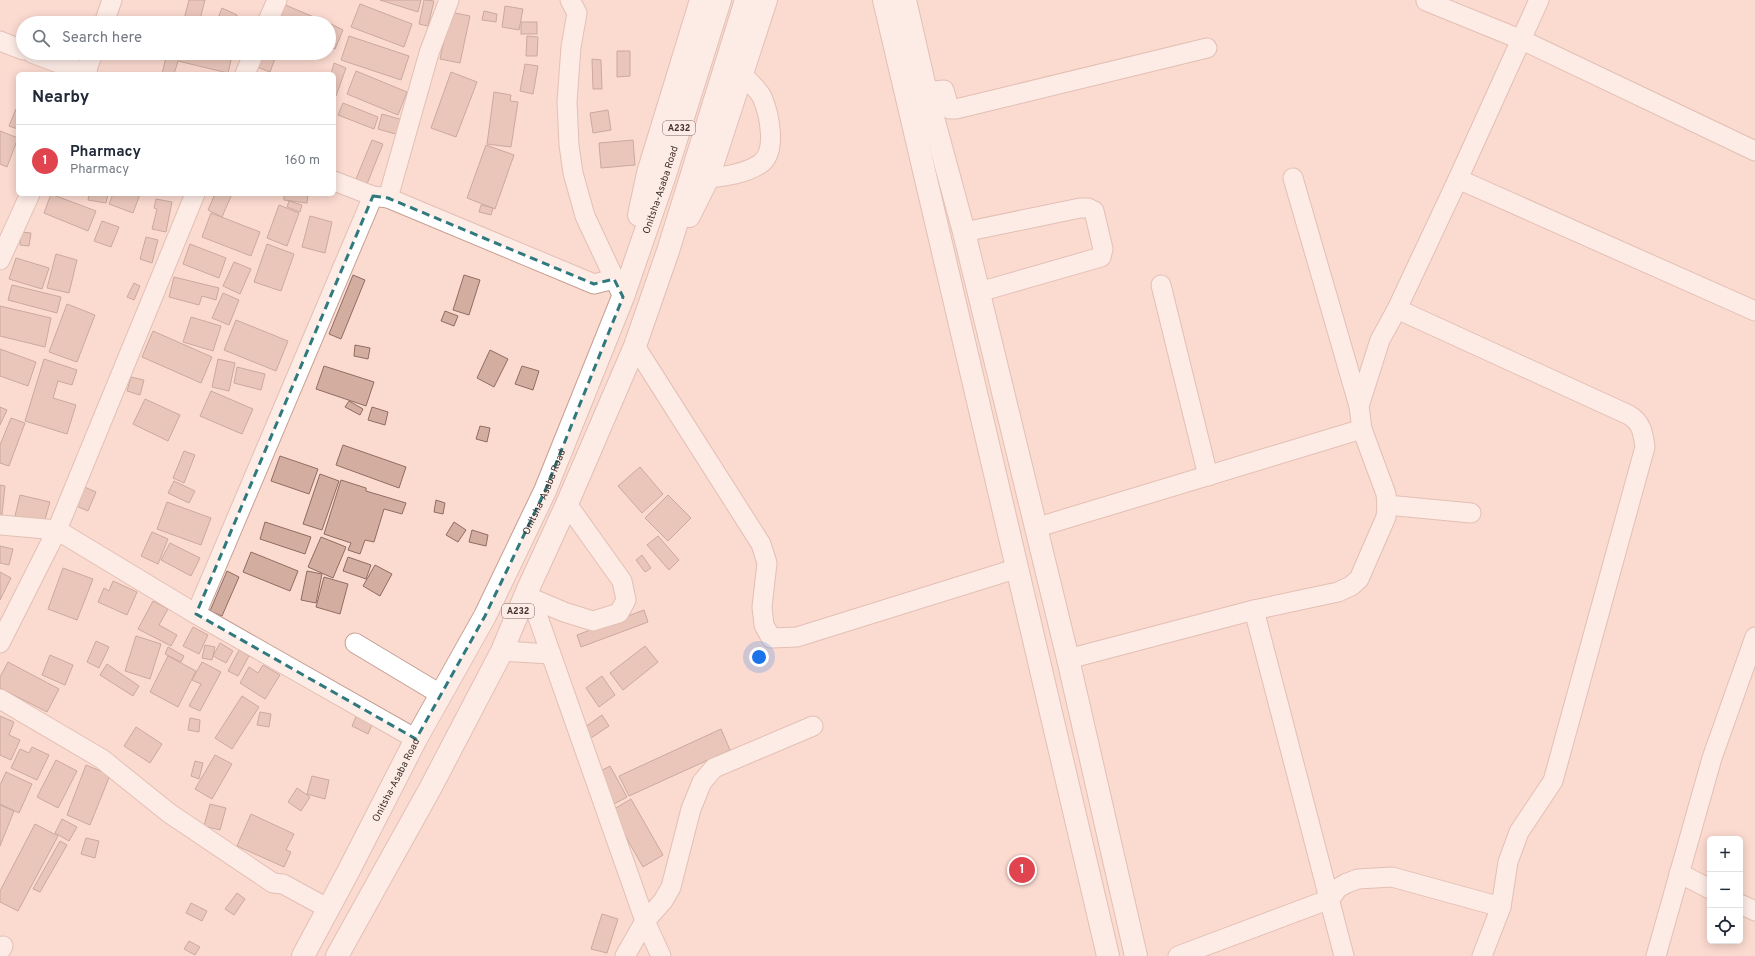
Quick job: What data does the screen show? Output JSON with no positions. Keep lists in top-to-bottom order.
{
  "streets": {
    "main road": ["A232", "Onitsha-Asaba Road"]
  },
  "page": {
    "search": "Search here",
    "heading": "Nearby",
    "list": [
      {
        "mark": "1",
        "name": "Pharmacy",
        "note": "Pharmacy",
        "value": "160 m"
      }
    ],
    "map_buttons": ["+", "−"],
    "pins": "1"
  }
}
